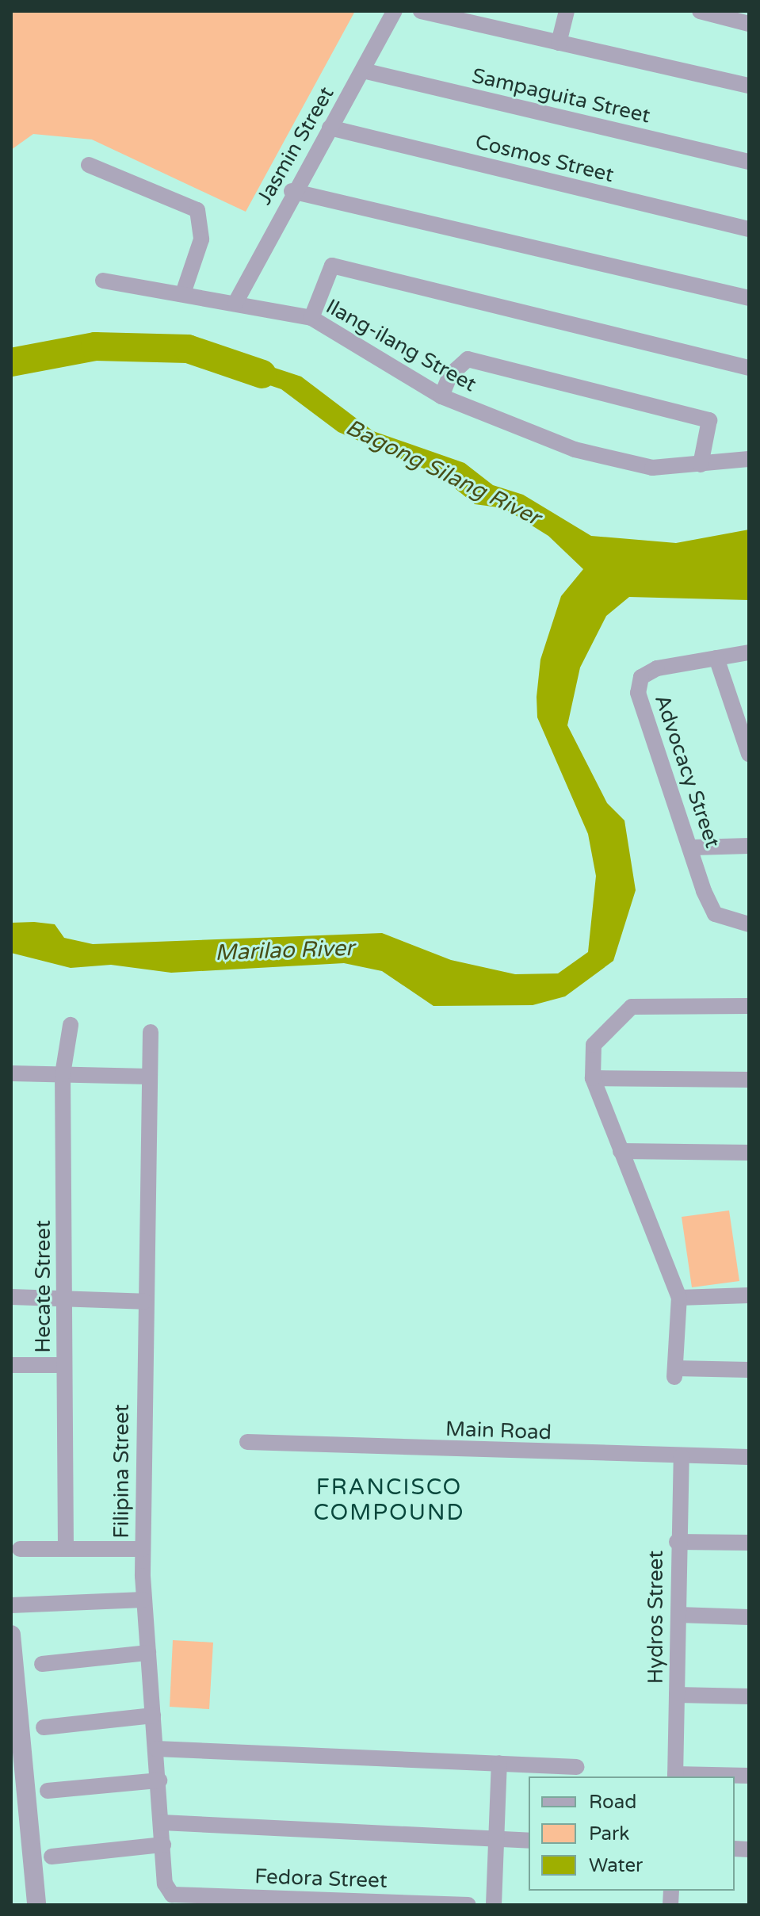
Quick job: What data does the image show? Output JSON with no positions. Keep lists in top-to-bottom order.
{
  "streets": {
    "street": [
      "Sampaguita Street",
      "Jasmin Street",
      "Cosmos Street",
      "Ilang-ilang Street",
      "Advocacy Street",
      "Hecate Street",
      "Main Road",
      "Filipina Street",
      "Hydros Street",
      "Fedora Street"
    ]
  },
  "crossings": [
    ["Sampaguita Street", "Jasmin Street"],
    ["Jasmin Street", "Cosmos Street"],
    ["Jasmin Street", "Ilang-ilang Street"],
    ["Main Road", "Hydros Street"],
    ["Filipina Street", "Fedora Street"]
  ],
  "districts": ["FRANCISCO COMPOUND"],
  "water": ["Bagong Silang River", "Marilao River"],
  "legend": ["Road", "Park", "Water"]
}
